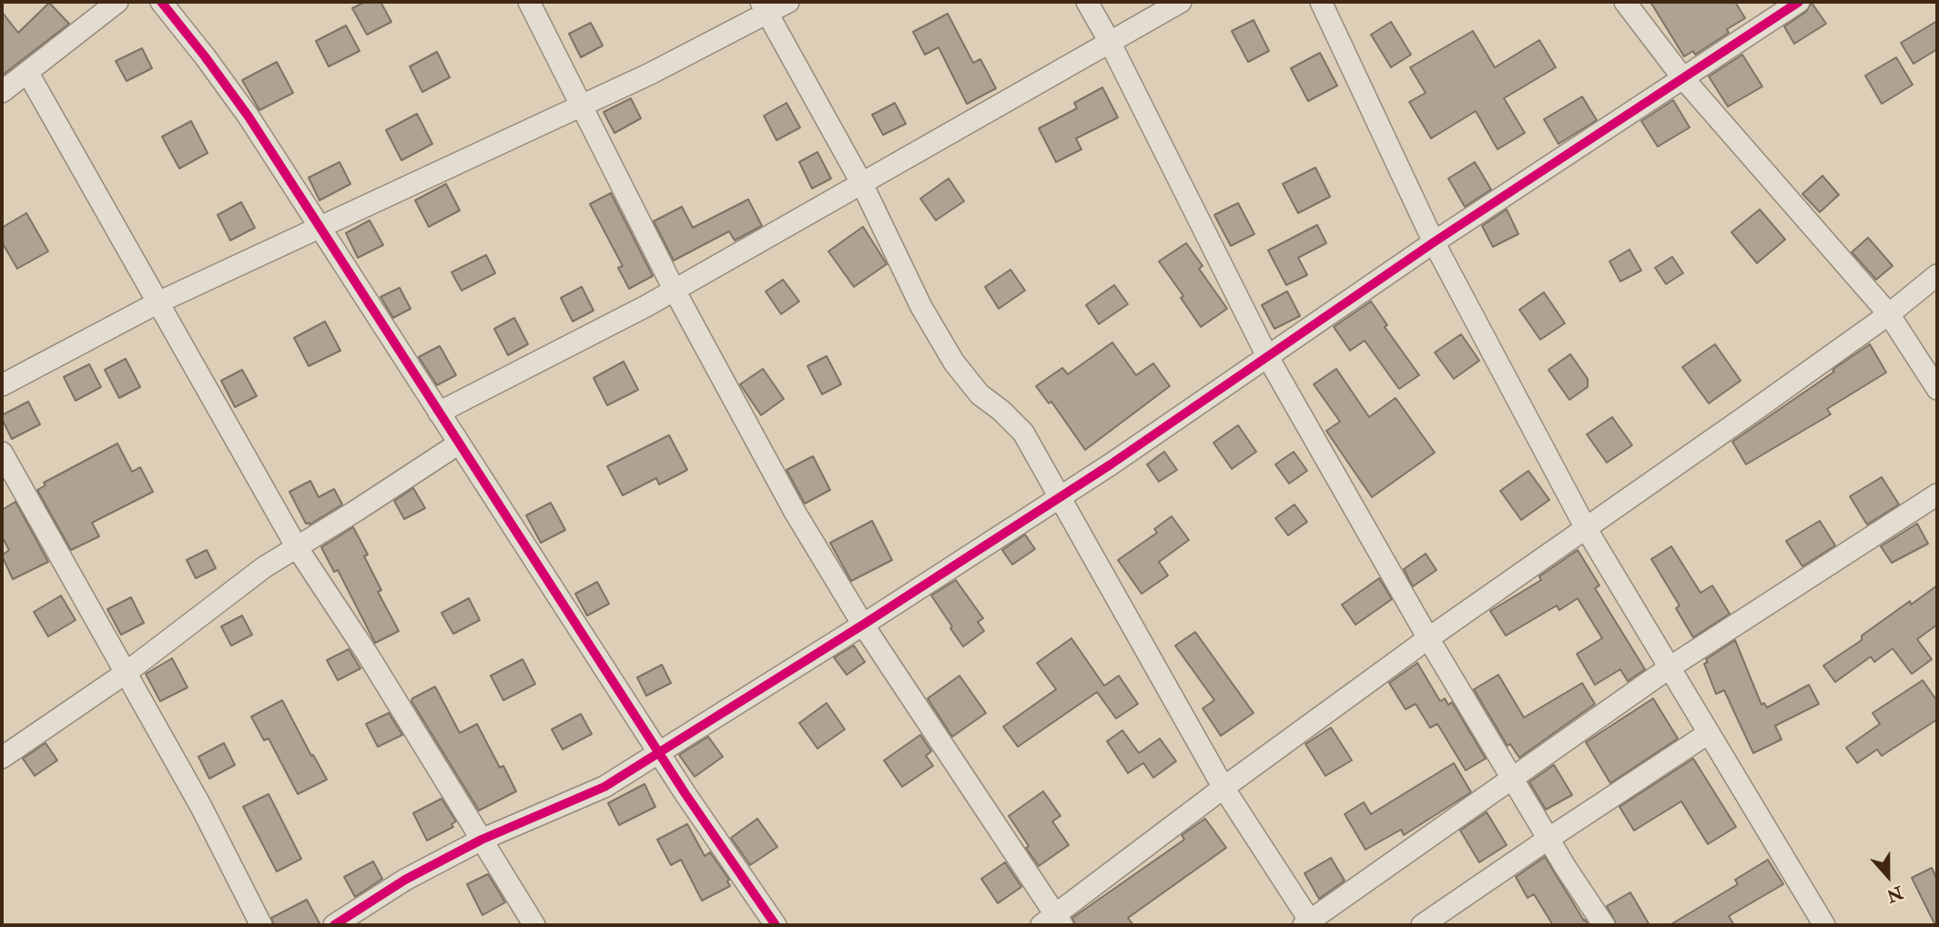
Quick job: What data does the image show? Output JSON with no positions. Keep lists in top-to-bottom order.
{
  "north": "bottom"
}
